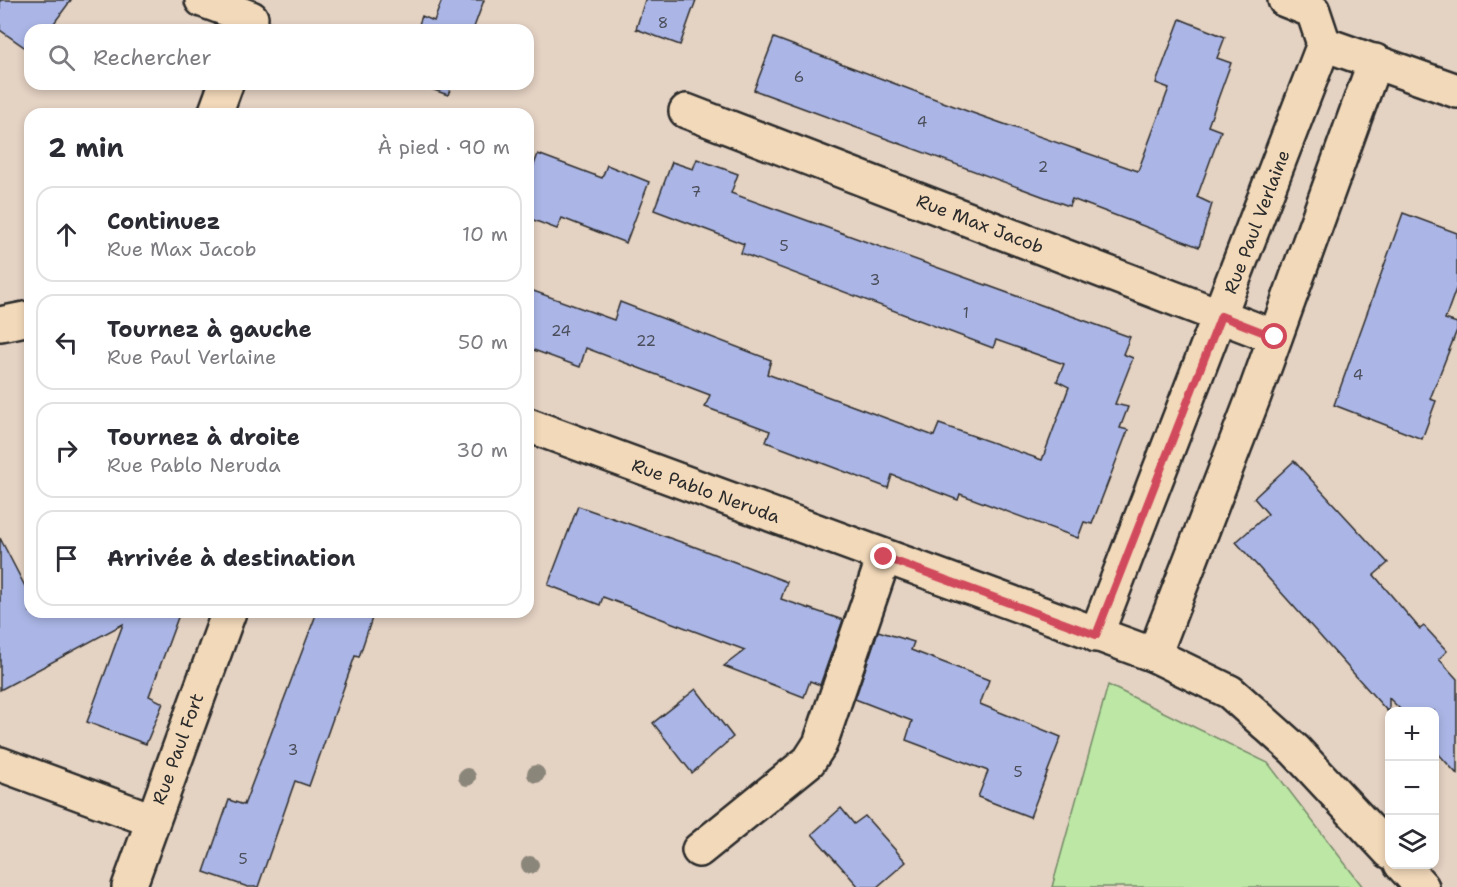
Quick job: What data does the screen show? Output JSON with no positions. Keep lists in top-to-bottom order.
{
  "streets": {
    "street": [
      "Rue Paul Verlaine",
      "Rue Max Jacob",
      "Rue Pablo Neruda",
      "Rue Paul Fort"
    ]
  },
  "crossings": [
    ["Rue Paul Verlaine", "Rue Max Jacob"],
    ["Rue Paul Verlaine", "Rue Pablo Neruda"]
  ],
  "house_numbers": [
    "8",
    "6",
    "4",
    "2",
    "7",
    "5",
    "3",
    "1",
    "24",
    "22",
    "4",
    "3",
    "5",
    "5"
  ],
  "page": {
    "search": "Rechercher",
    "heading": ["2 min", "À pied · 90 m"],
    "list": [
      ["Continuez", "Rue Max Jacob", "10 m"],
      ["Tournez à gauche", "Rue Paul Verlaine", "50 m"],
      ["Tournez à droite", "Rue Pablo Neruda", "30 m"],
      "Arrivée à destination"
    ],
    "map_buttons": ["+", "−"]
  }
}
